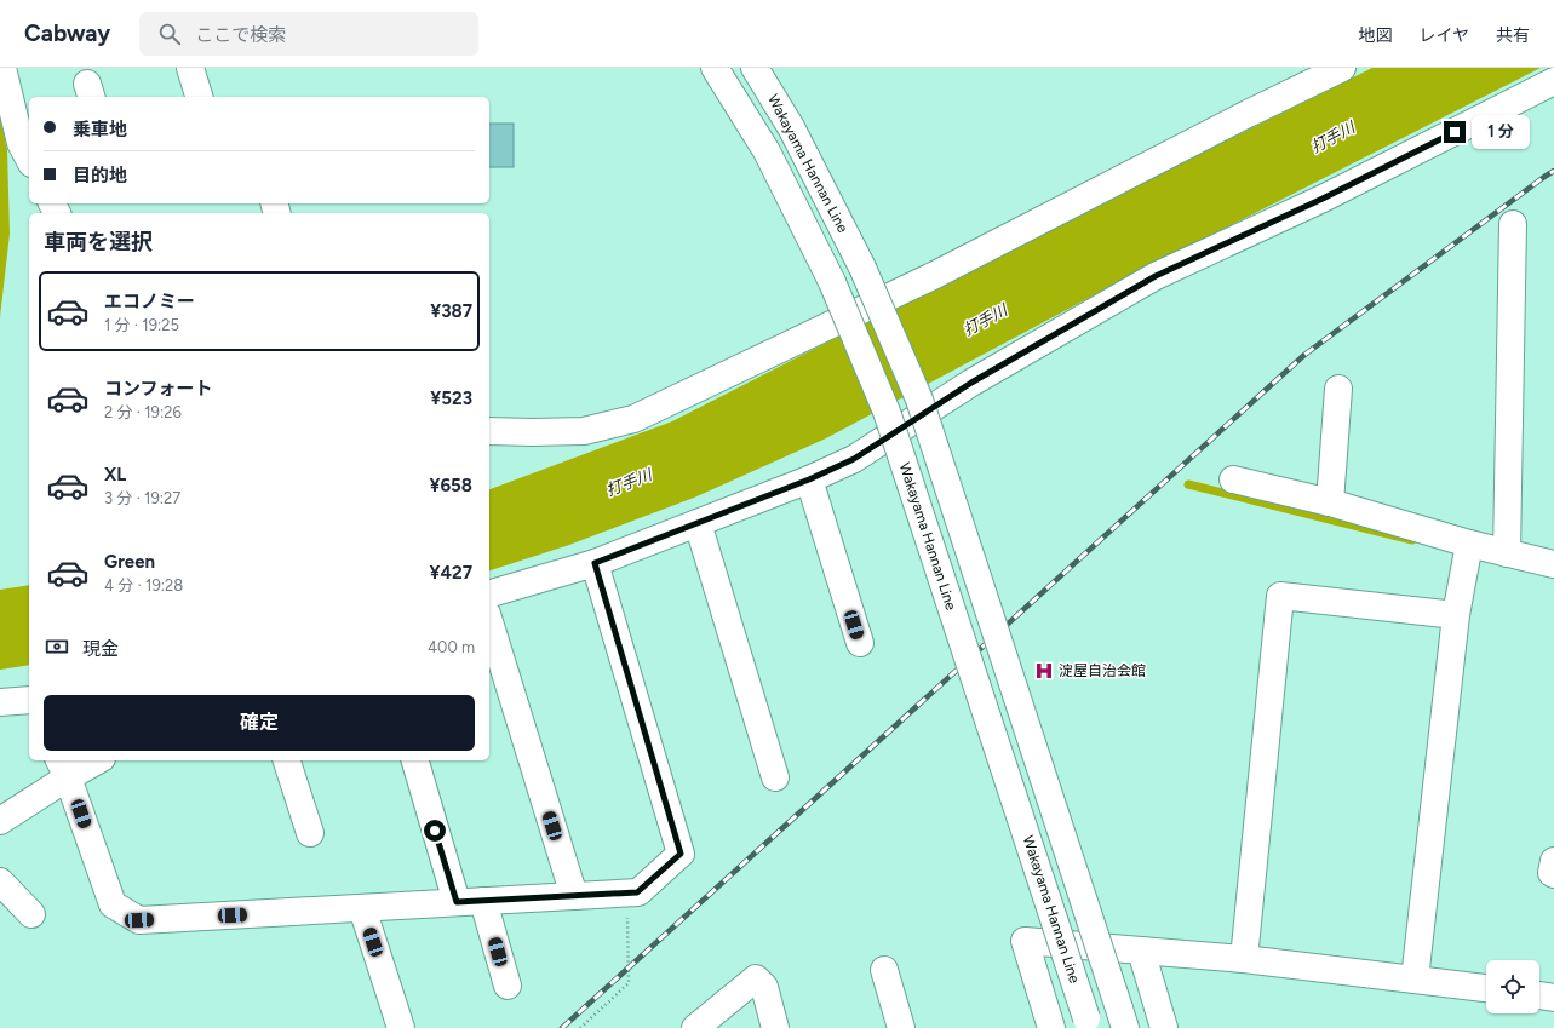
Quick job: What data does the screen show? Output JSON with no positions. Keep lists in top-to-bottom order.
{
  "streets": {
    "street": ["Wakayama Hannan Line"]
  },
  "water": ["打手川"],
  "places": {
    "hospital": ["淀屋自治会館"]
  },
  "page": {
    "header": "Cabway",
    "search": "ここで検索",
    "nav": ["地図", "レイヤ", "共有"],
    "banner": ["乗車地", "目的地"],
    "bubble": "1 分",
    "heading": "車両を選択",
    "list": [
      {
        "name": "エコノミー",
        "note": "1 分 · 19:25",
        "value": "¥387"
      },
      {
        "name": "コンフォート",
        "note": "2 分 · 19:26",
        "value": "¥523"
      },
      {
        "name": "XL",
        "note": "3 分 · 19:27",
        "value": "¥658"
      },
      {
        "name": "Green",
        "note": "4 分 · 19:28",
        "value": "¥427"
      }
    ],
    "pay": ["現金", "400 m"],
    "buttons": "確定"
  }
}
